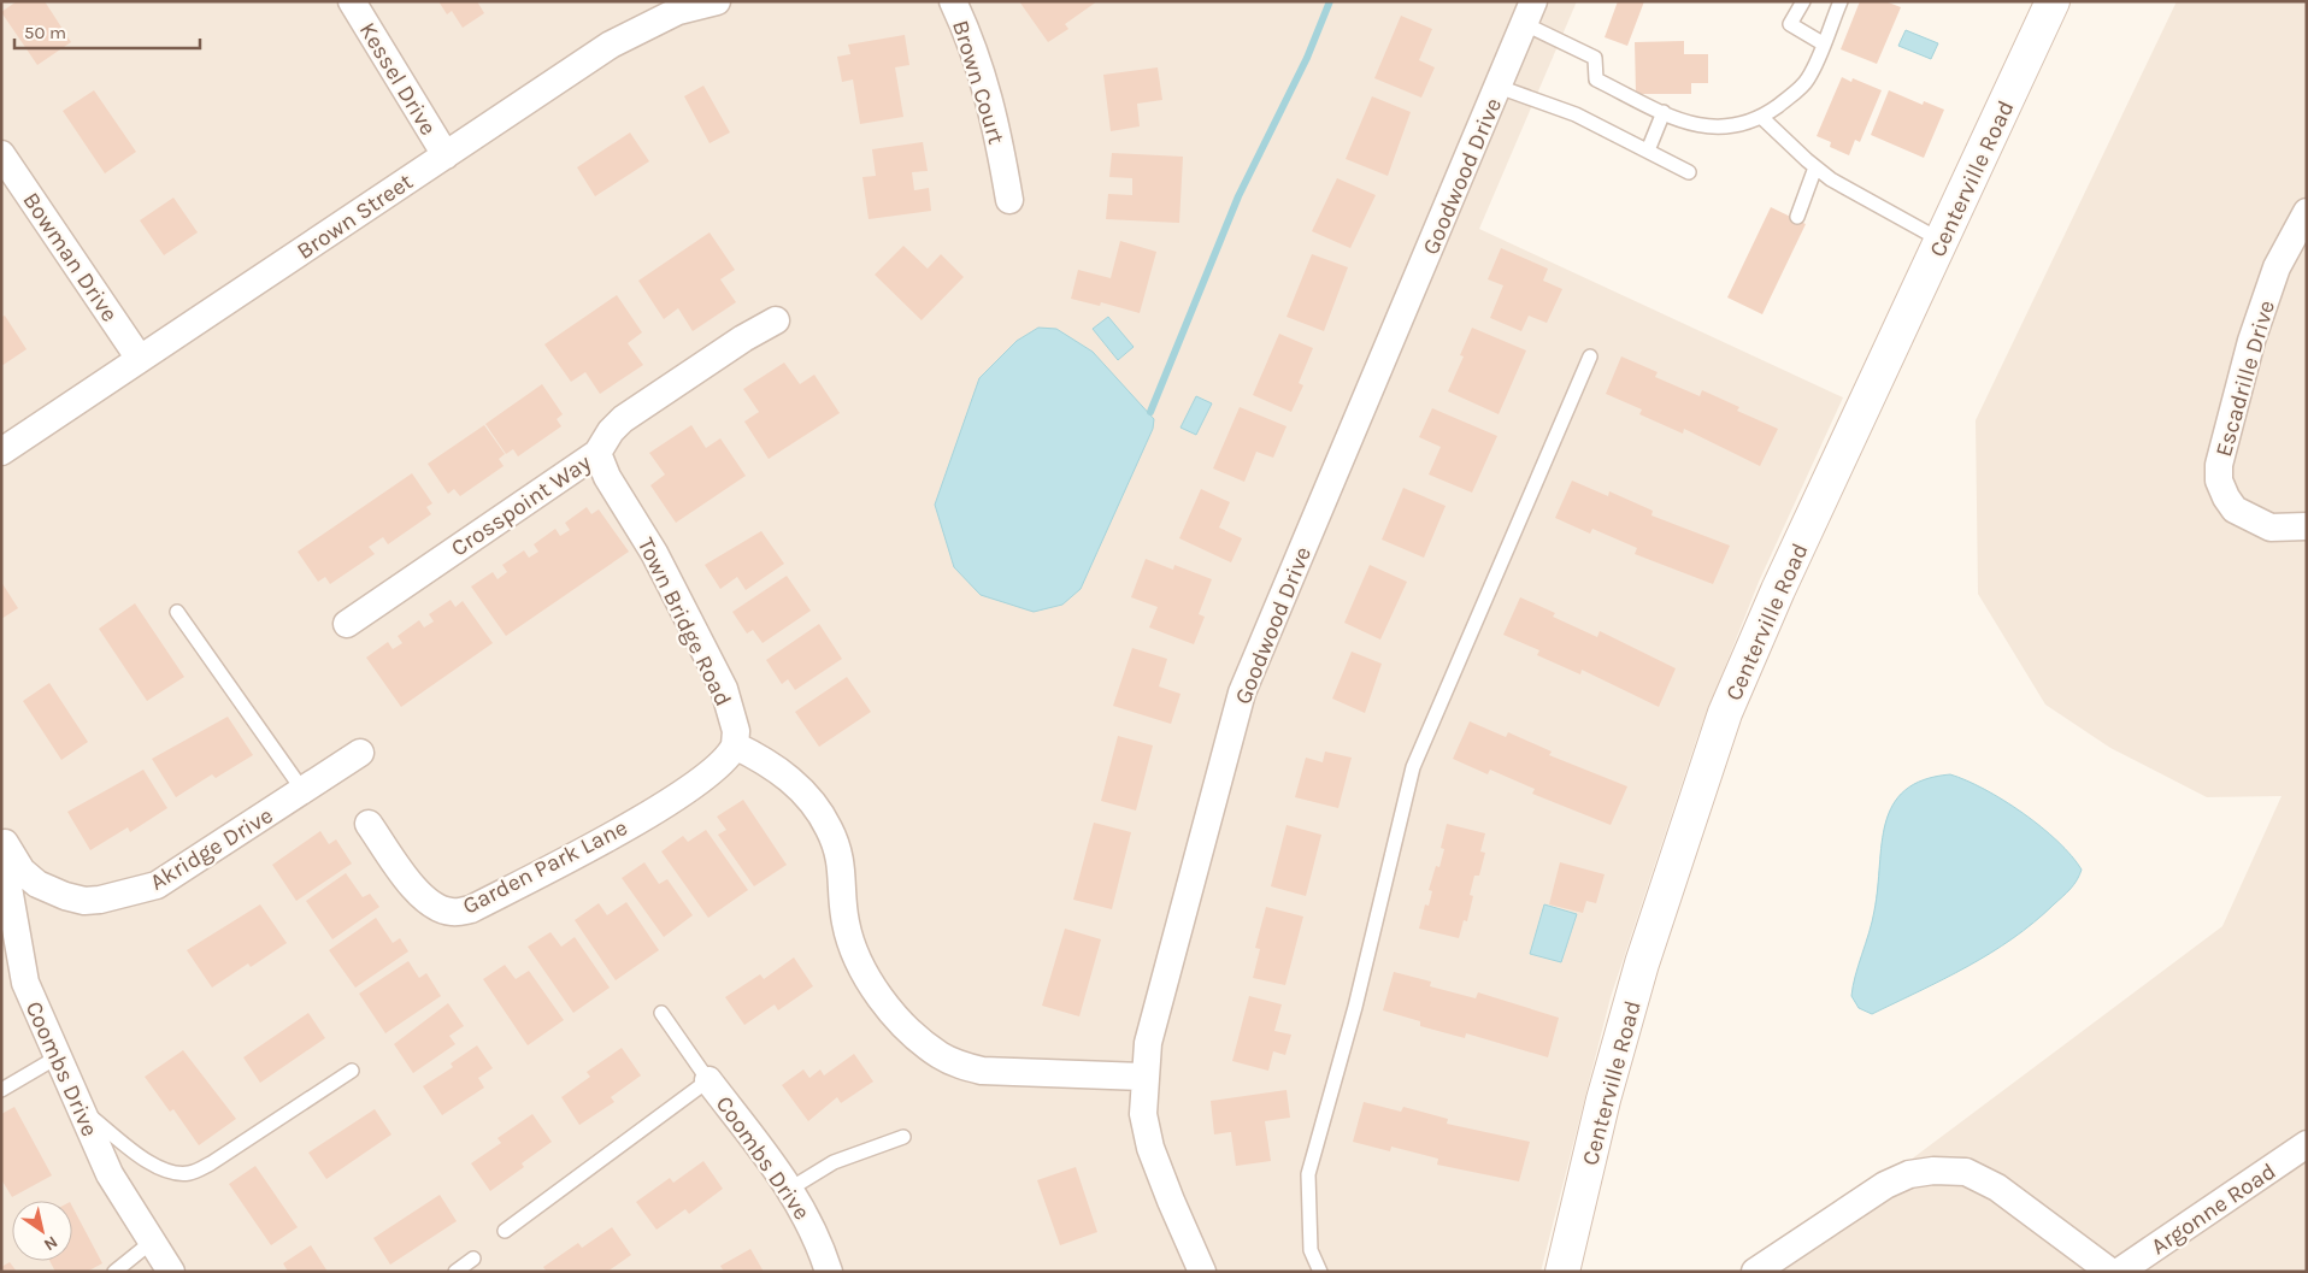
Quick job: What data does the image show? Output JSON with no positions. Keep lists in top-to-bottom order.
{
  "streets": {
    "main road": ["Centerville Road"],
    "street": [
      "Kessel Drive",
      "Brown Court",
      "Goodwood Drive",
      "Brown Street",
      "Bowman Drive",
      "Escadrille Drive",
      "Crosspoint Way",
      "Town Bridge Road",
      "Akridge Drive",
      "Garden Park Lane",
      "Coombs Drive",
      "Argonne Road"
    ]
  },
  "crossings": [
    ["Kessel Drive", "Brown Street"],
    ["Brown Street", "Bowman Drive"],
    ["Crosspoint Way", "Town Bridge Road"],
    ["Town Bridge Road", "Garden Park Lane"]
  ],
  "scale_bar": "50 m",
  "north": "bottom right"
}
